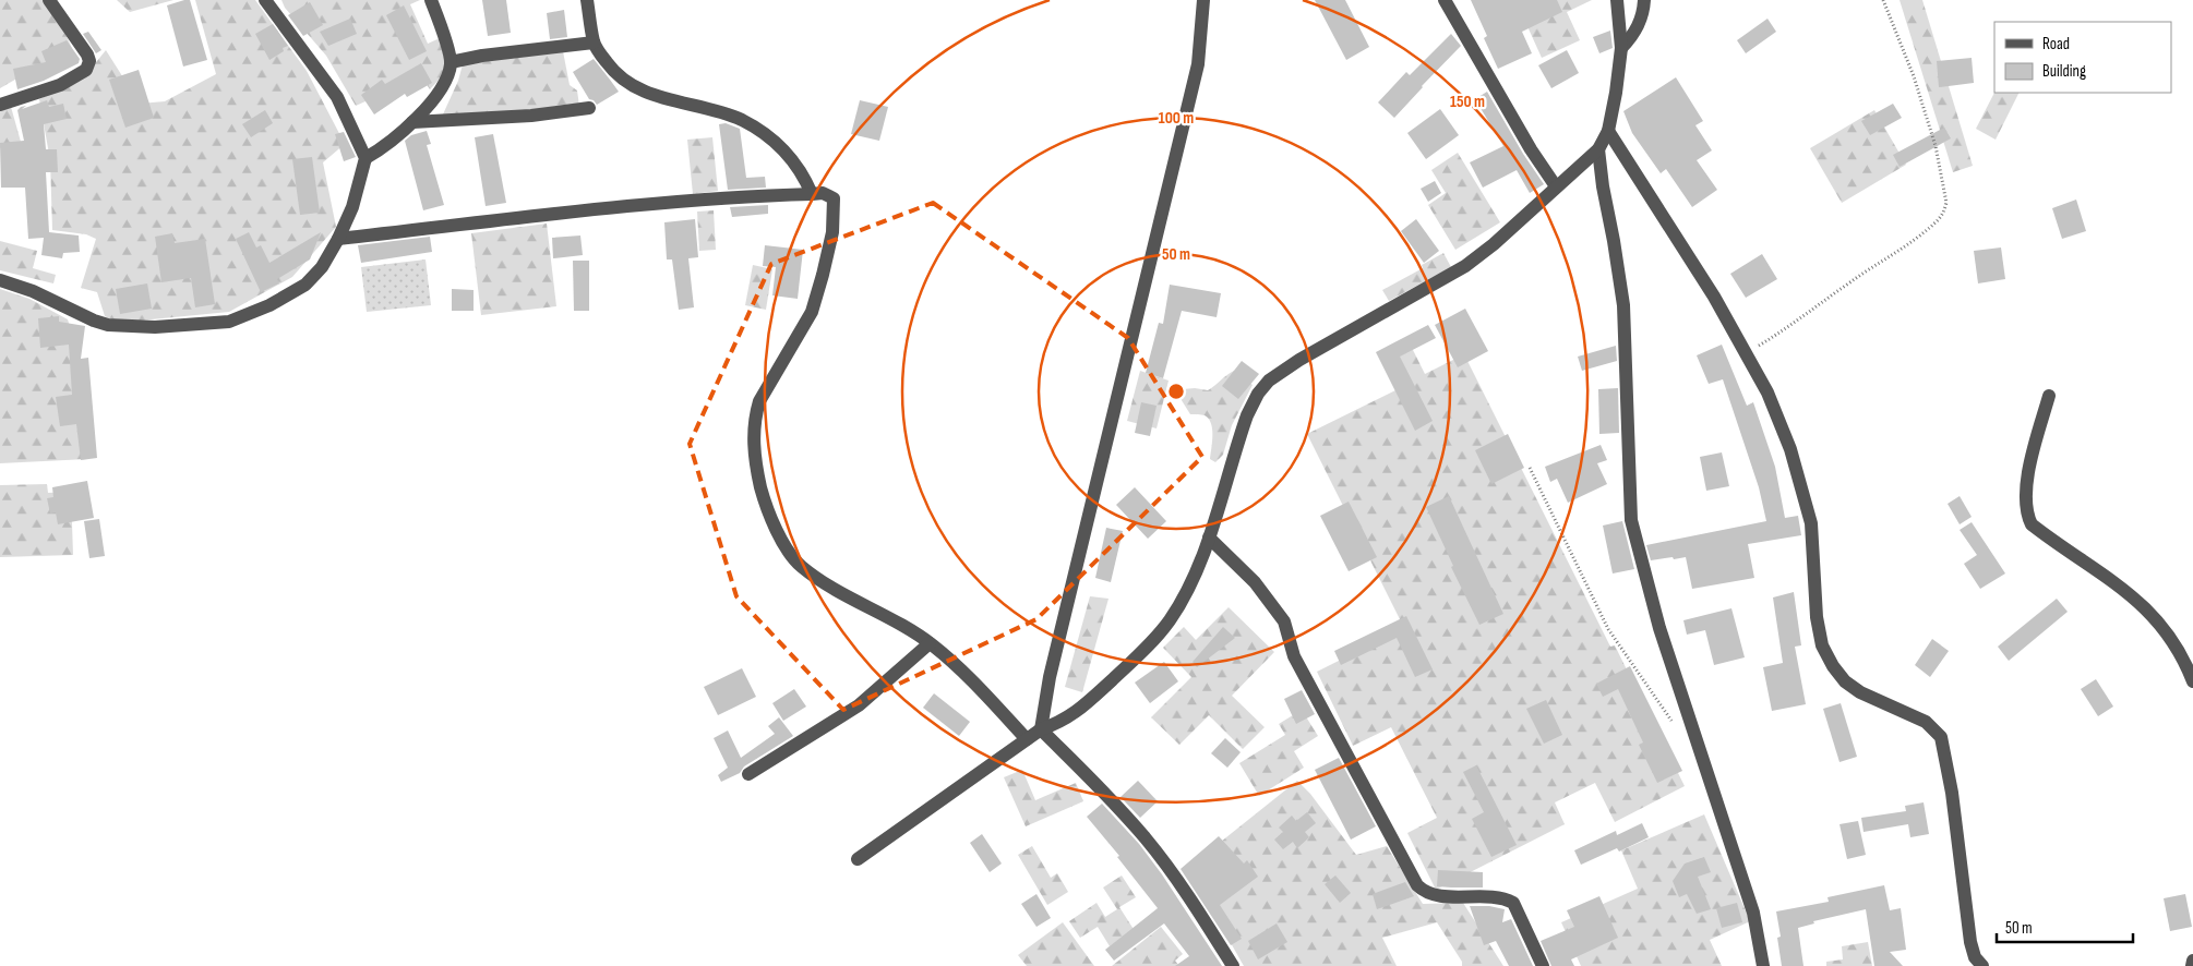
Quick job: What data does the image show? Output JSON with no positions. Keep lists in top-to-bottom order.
{
  "legend": ["Road", "Building"],
  "scale_bar": "50 m",
  "rings": ["150 m", "100 m", "50 m"]
}
